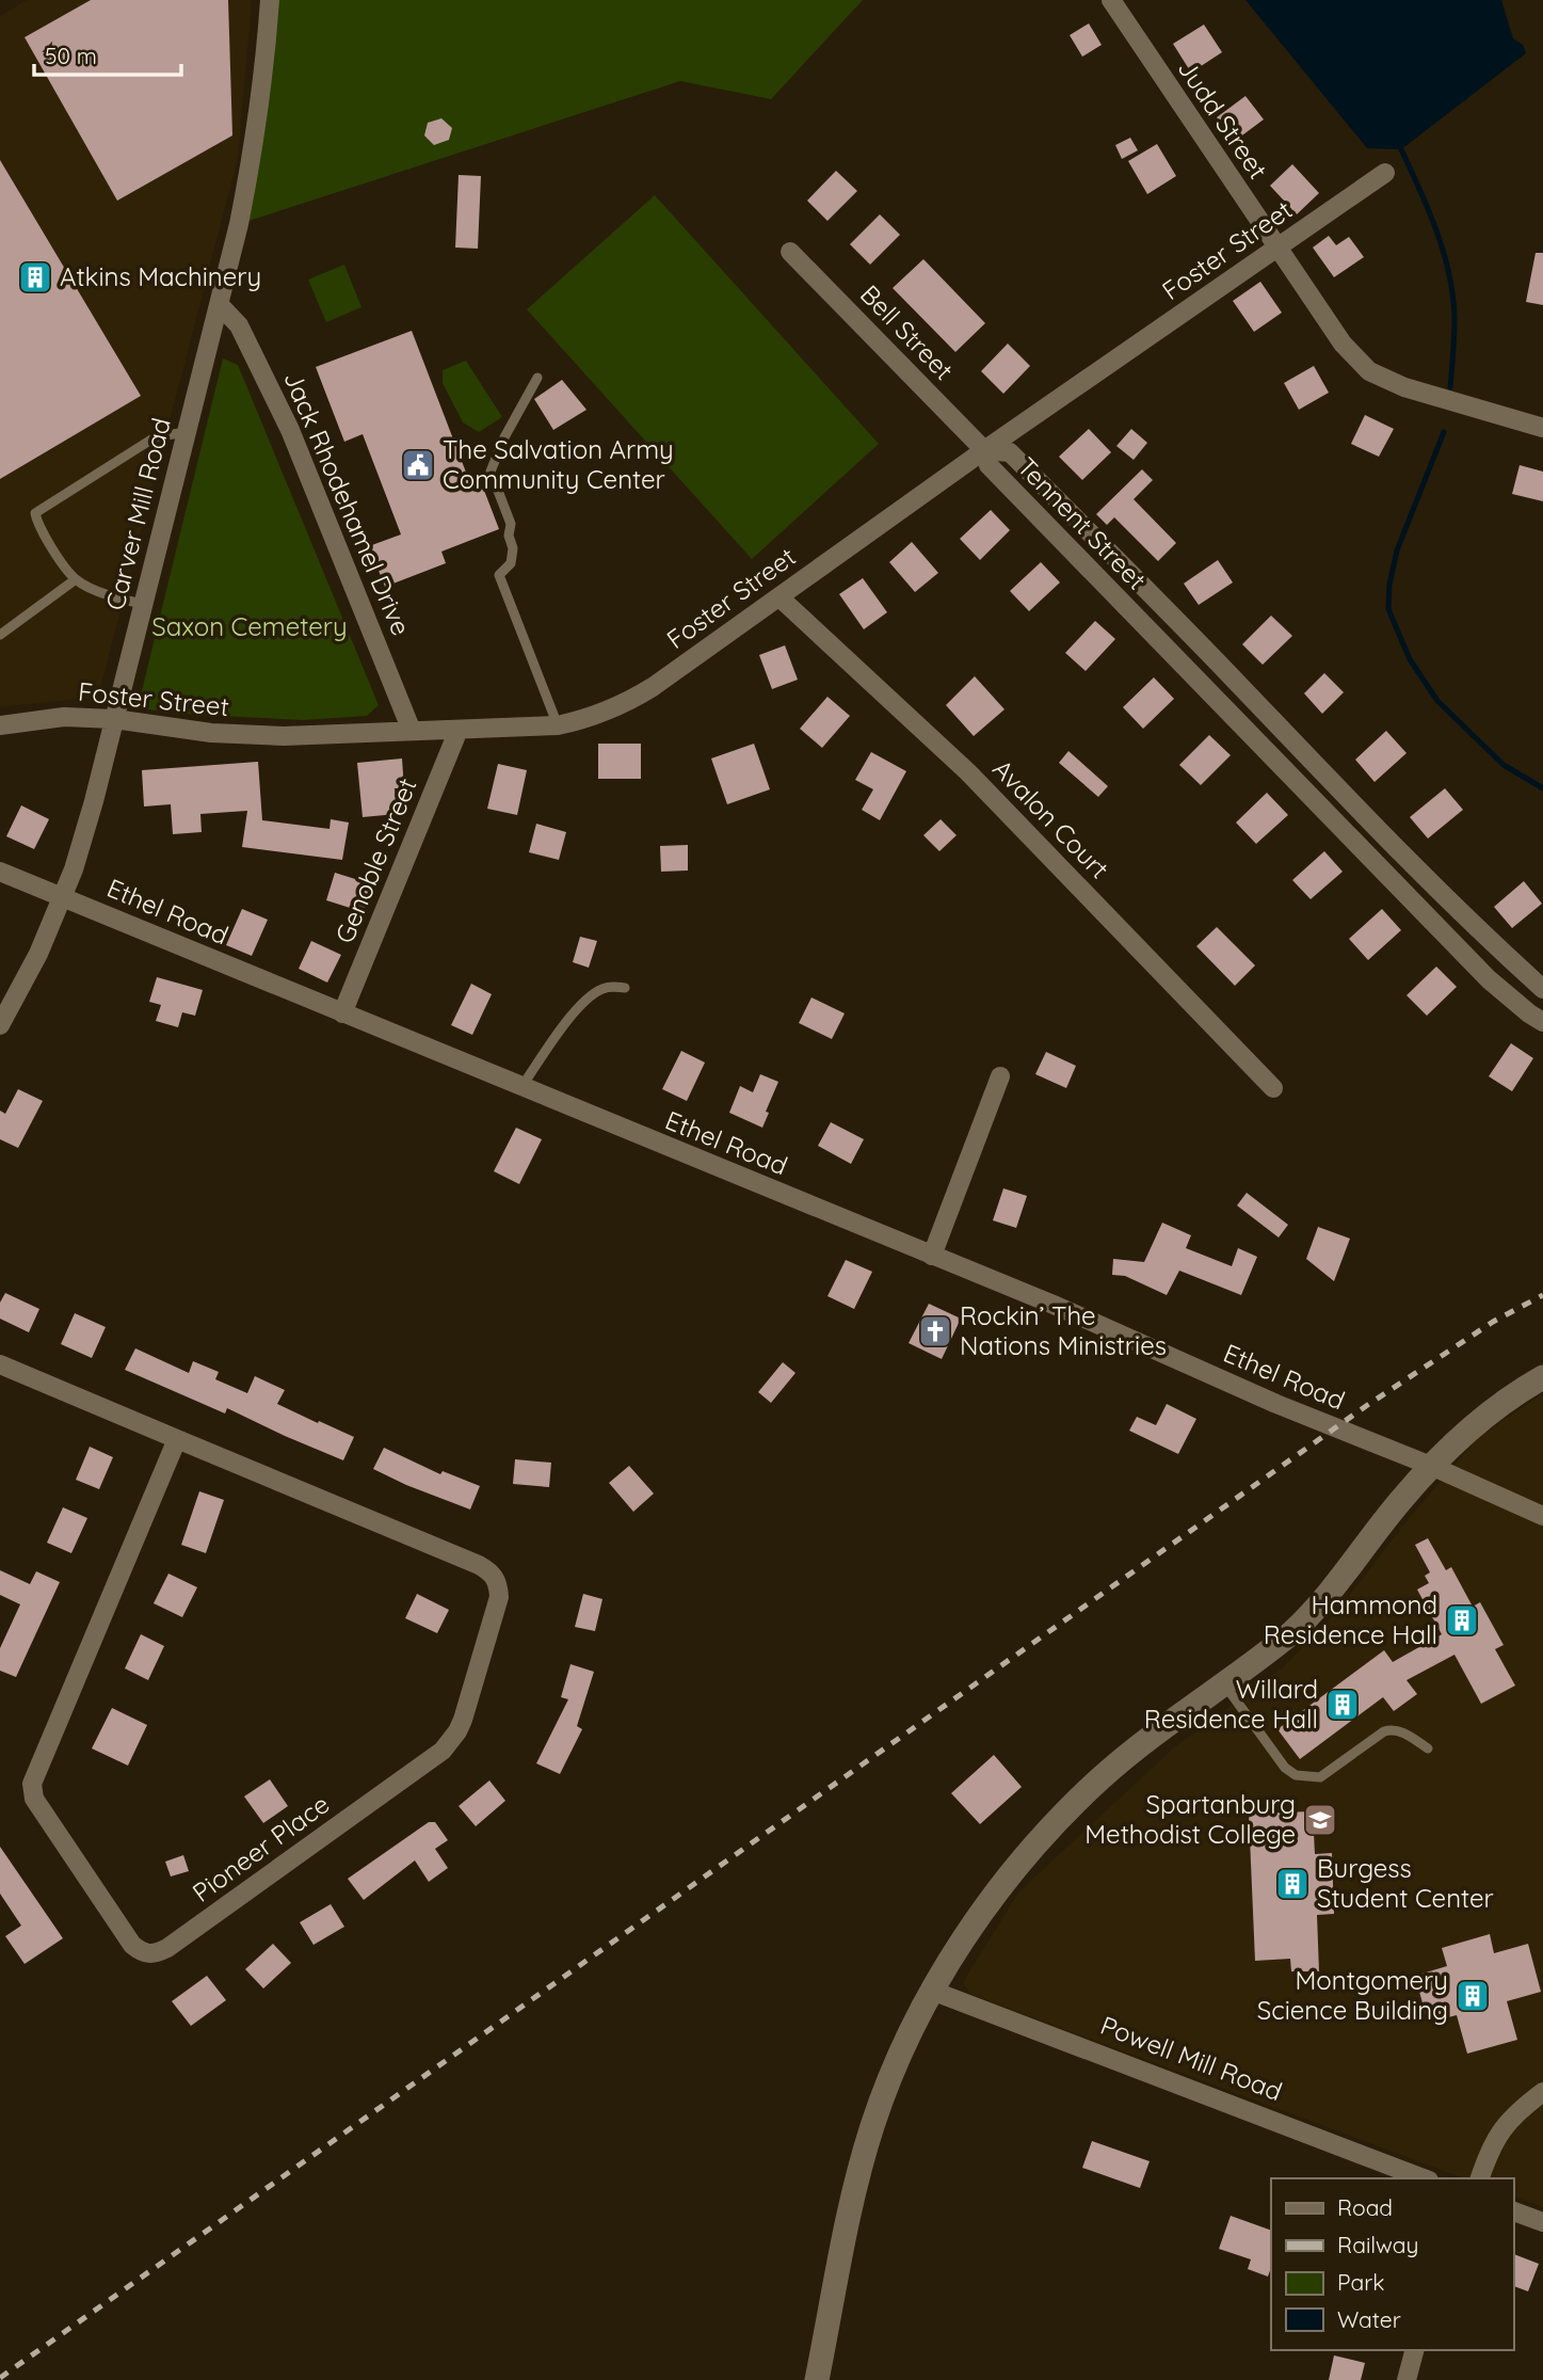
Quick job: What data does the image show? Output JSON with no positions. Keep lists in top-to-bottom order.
{
  "streets": {
    "street": [
      "Judd Street",
      "Foster Street",
      "Bell Street",
      "Jack Rhodehamel Drive",
      "Carver Mill Road",
      "Tennent Street",
      "Avalon Court",
      "Genoble Street",
      "Ethel Road",
      "Pioneer Place",
      "Powell Mill Road"
    ]
  },
  "crossings": [
    ["Judd Street", "Foster Street"],
    ["Foster Street", "Bell Street"],
    ["Foster Street", "Jack Rhodehamel Drive"],
    ["Foster Street", "Carver Mill Road"],
    ["Foster Street", "Tennent Street"],
    ["Foster Street", "Avalon Court"],
    ["Foster Street", "Genoble Street"],
    ["Bell Street", "Tennent Street"],
    ["Jack Rhodehamel Drive", "Carver Mill Road"],
    ["Carver Mill Road", "Ethel Road"],
    ["Genoble Street", "Ethel Road"]
  ],
  "parks": ["Saxon Cemetery"],
  "places": {
    "building": [
      "Atkins Machinery",
      "Hammond Residence Hall",
      "Willard Residence Hall",
      "Burgess Student Center",
      "Montgomery Science Building"
    ],
    "public building": ["The Salvation Army Community Center"],
    "church": ["Rockin’ The Nations Ministries"],
    "school or university": ["Spartanburg Methodist College"]
  },
  "legend": [
    "Road",
    "Railway",
    "Park",
    "Water"
  ],
  "scale_bar": "50 m"
}
